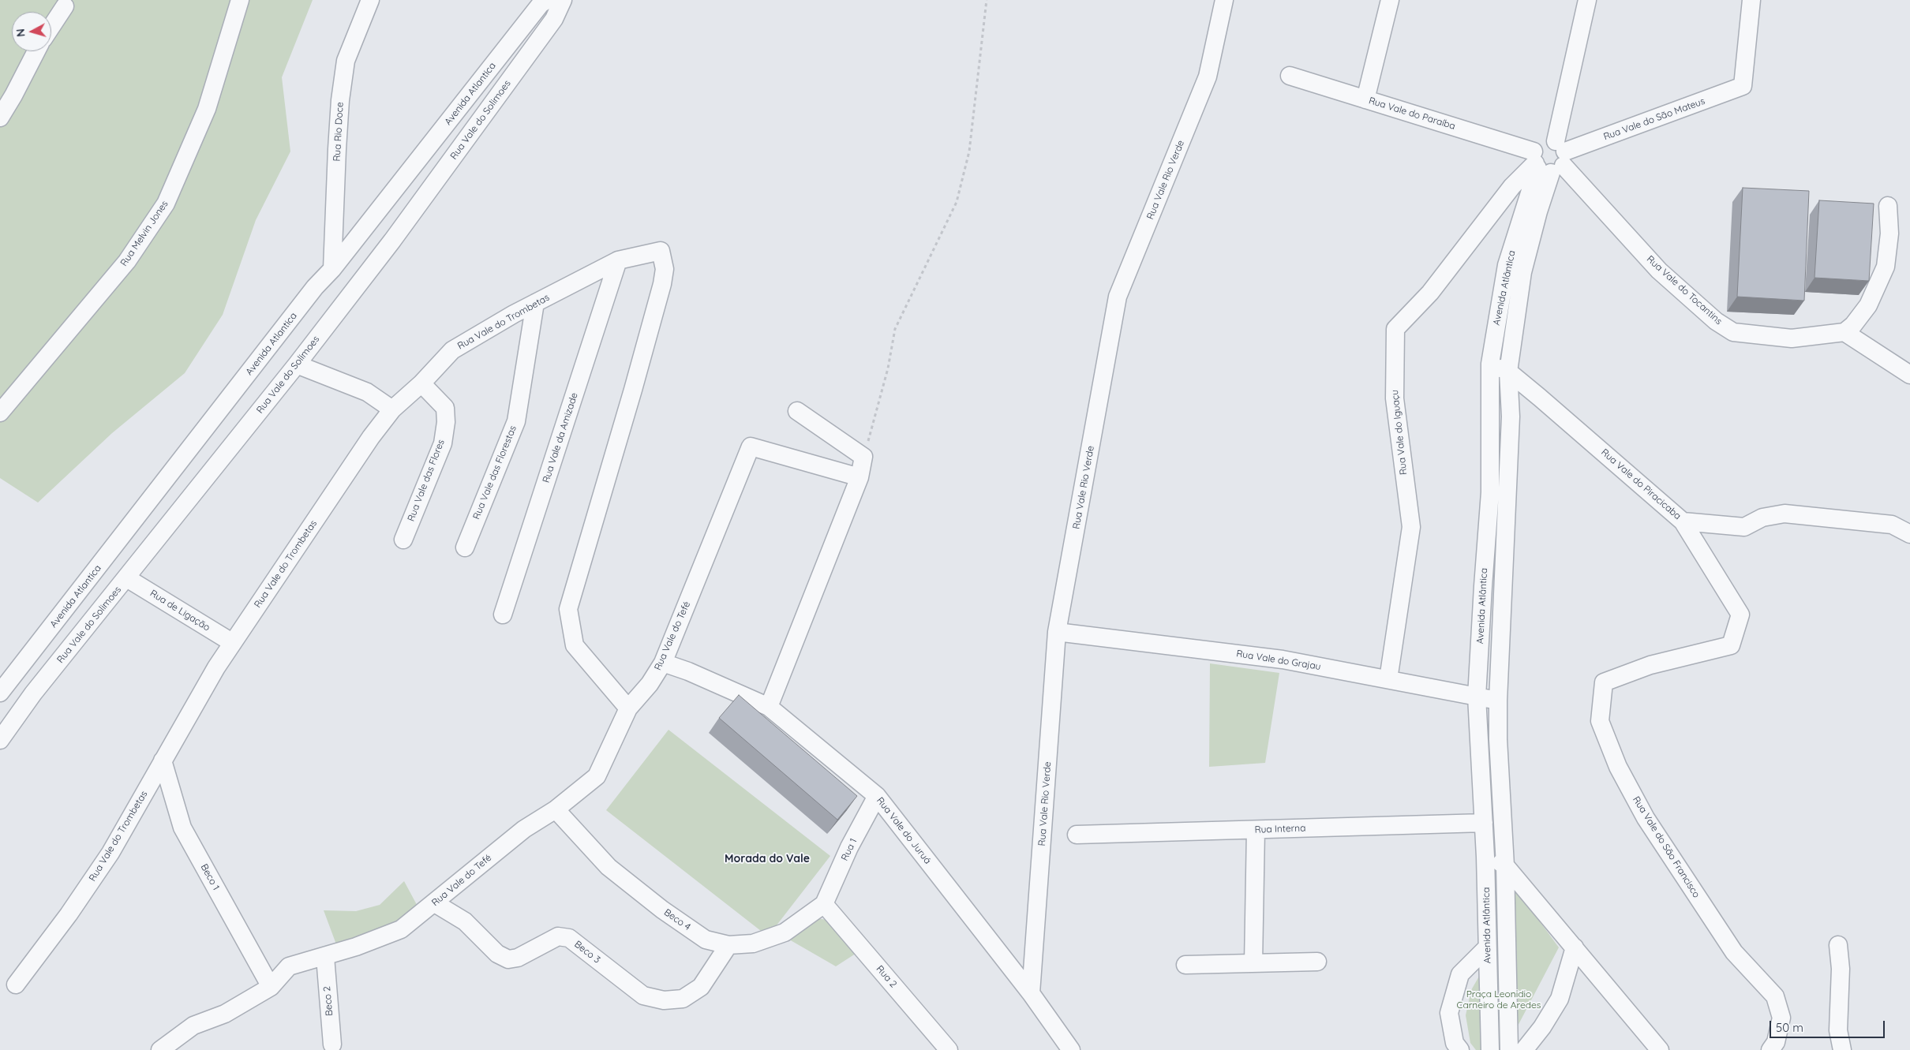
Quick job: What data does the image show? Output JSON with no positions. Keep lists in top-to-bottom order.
{
  "streets": {
    "street": [
      "Avenida Atlantica",
      "Rua Vale do Paraíba",
      "Rua Vale do São Mateus",
      "Rua Vale do Solimoes",
      "Rua Rio Doce",
      "Rua Vale Rio Verde",
      "Rua Melvin Jones",
      "Avenida Atlântica",
      "Rua Vale do Tocantins",
      "Rua Vale do Trombetas",
      "Rua Vale do Iguaçu",
      "Rua Vale da Amizade",
      "Rua Vale das Florestas",
      "Rua Vale das Flores",
      "Rua Vale do Piracicaba",
      "Rua de Ligação",
      "Rua Vale do Tefé",
      "Rua Vale do Grajau",
      "Rua Interna",
      "Rua Vale do Juruá",
      "Rua Vale do São Francisco",
      "Rua 1",
      "Beco 1",
      "Beco 4",
      "Beco 3",
      "Rua 2",
      "Beco 2"
    ]
  },
  "crossings": [
    ["Avenida Atlantica", "Rua Rio Doce"],
    ["Rua Vale do Paraíba", "Rua Vale do São Mateus"],
    ["Rua Vale do Paraíba", "Avenida Atlântica"],
    ["Rua Vale do Paraíba", "Rua Vale do Tocantins"],
    ["Rua Vale do Paraíba", "Rua Vale do Iguaçu"],
    ["Rua Vale do São Mateus", "Avenida Atlântica"],
    ["Rua Vale do São Mateus", "Rua Vale do Tocantins"],
    ["Rua Vale do São Mateus", "Rua Vale do Iguaçu"],
    ["Rua Vale do Solimoes", "Rua de Ligação"],
    ["Rua Vale Rio Verde", "Rua Vale do Grajau"],
    ["Rua Vale Rio Verde", "Rua Vale do Juruá"],
    ["Avenida Atlântica", "Rua Vale do Tocantins"],
    ["Avenida Atlântica", "Rua Vale do Iguaçu"],
    ["Avenida Atlântica", "Rua Vale do Piracicaba"],
    ["Avenida Atlântica", "Rua Vale do Grajau"],
    ["Avenida Atlântica", "Rua Interna"],
    ["Rua Vale do Tocantins", "Rua Vale do Iguaçu"],
    ["Rua Vale do Trombetas", "Rua Vale da Amizade"],
    ["Rua Vale do Trombetas", "Rua Vale das Florestas"],
    ["Rua Vale do Trombetas", "Rua Vale das Flores"],
    ["Rua Vale do Trombetas", "Rua de Ligação"],
    ["Rua Vale do Trombetas", "Rua Vale do Tefé"],
    ["Rua Vale do Trombetas", "Beco 1"],
    ["Rua Vale do Iguaçu", "Rua Vale do Grajau"],
    ["Rua Vale do Piracicaba", "Rua Vale do São Francisco"],
    ["Rua Vale do Tefé", "Rua Vale do Juruá"],
    ["Rua Vale do Tefé", "Beco 1"],
    ["Rua Vale do Tefé", "Beco 4"],
    ["Rua Vale do Tefé", "Beco 3"],
    ["Rua Vale do Tefé", "Beco 2"],
    ["Rua Vale do Juruá", "Rua 1"],
    ["Rua 1", "Beco 4"],
    ["Rua 1", "Rua 2"],
    ["Beco 4", "Beco 3"],
    ["Beco 4", "Rua 2"]
  ],
  "districts": ["Morada do Vale"],
  "parks": ["Praça Leonidio Carneiro de Aredes"],
  "scale_bar": "50 m",
  "north": "left"
}
